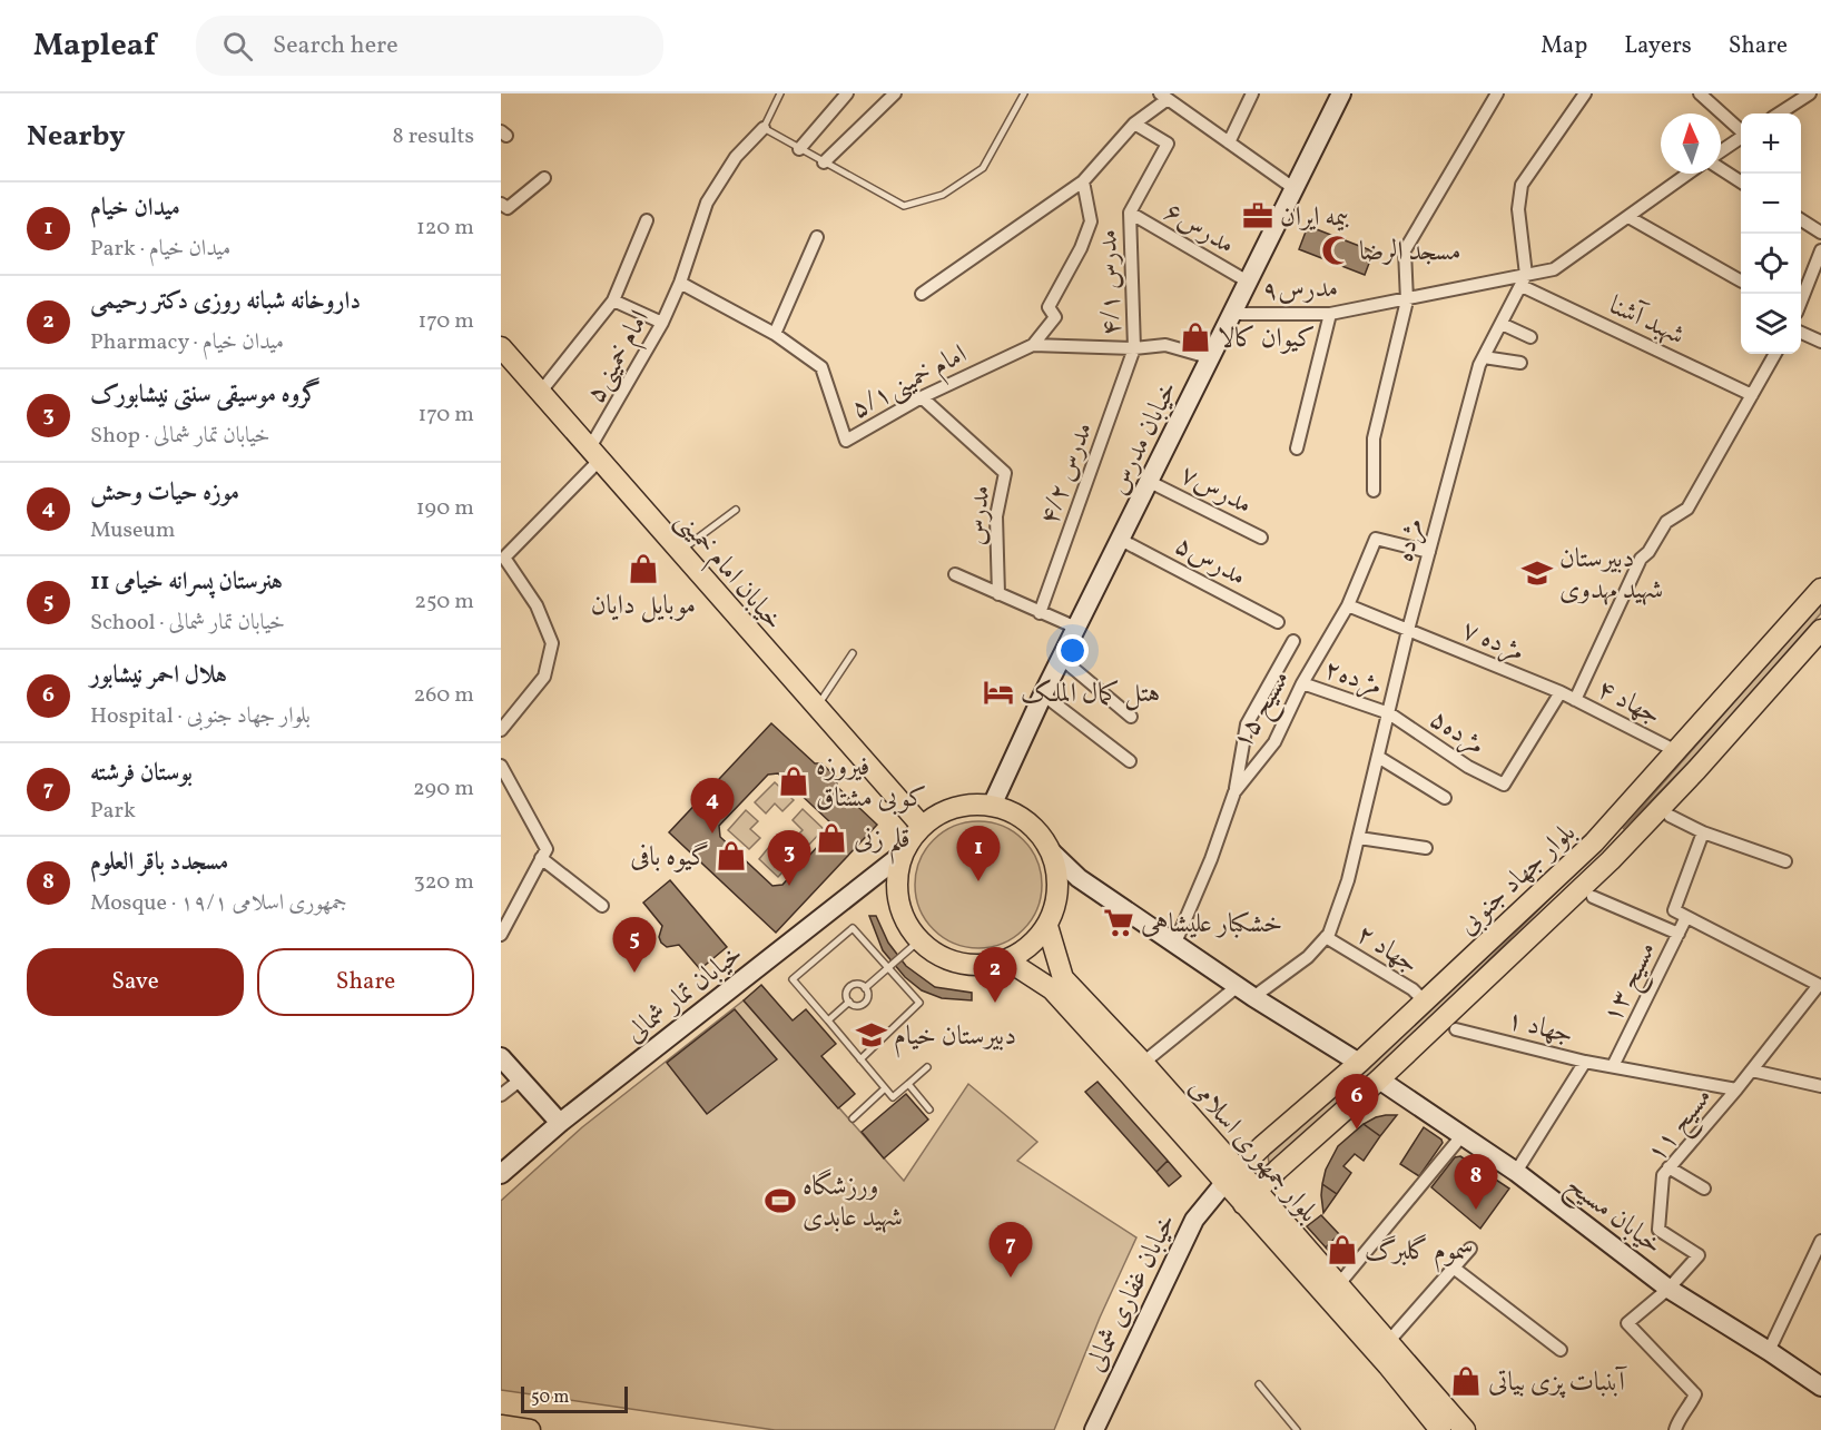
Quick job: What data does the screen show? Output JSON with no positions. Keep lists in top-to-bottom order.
{
  "streets": {
    "main road": [
      "خیابان مدرس",
      "خیابان امام خمینی",
      "بلوار جهاد جنوبی",
      "خیابان تمار شمالی",
      "بلوار جمهوری اسلامی",
      "خیابان مسیح",
      "خیابان غفاری شمالی"
    ],
    "street": [
      "مدرس۶",
      "مدرس ۴/۱",
      "مدرس۹",
      "شهبد آشنا",
      "امام خمینی۵",
      "امام خمینی۵/۱",
      "مدرس ۴/۲",
      "مدرس۷",
      "مدرس",
      "مژده",
      "مدرس۵",
      "مژده ۷",
      "مژده۲",
      "جهاد ۴",
      "مسیح ۱۵",
      "مژده۵",
      "جهاد ۲",
      "مسیح ۱۳",
      "جهاد ۱",
      "مسیح ۱۱"
    ]
  },
  "crossings": [
    ["مدرس۶", "مدرس ۴/۱"],
    ["مدرس۶", "خیابان مدرس"],
    ["مدرس ۴/۱", "مدرس ۴/۲"],
    ["مدرس۹", "شهبد آشنا"],
    ["مدرس۹", "خیابان مدرس"],
    ["مدرس۹", "مژده"],
    ["شهبد آشنا", "مژده"],
    ["امام خمینی۵", "امام خمینی۵/۱"],
    ["امام خمینی۵", "خیابان امام خمینی"],
    ["امام خمینی۵/۱", "مدرس"],
    ["خیابان مدرس", "مدرس۷"],
    ["خیابان مدرس", "مدرس۵"],
    ["خیابان مدرس", "خیابان امام خمینی"],
    ["خیابان مدرس", "خیابان تمار شمالی"],
    ["خیابان مدرس", "بلوار جمهوری اسلامی"],
    ["مژده", "مژده ۷"],
    ["مژده", "مژده۲"],
    ["مژده", "مسیح ۱۵"],
    ["مژده", "مژده۵"],
    ["مژده", "جهاد ۲"],
    ["خیابان امام خمینی", "خیابان تمار شمالی"],
    ["خیابان امام خمینی", "بلوار جمهوری اسلامی"],
    ["مژده ۷", "جهاد ۴"],
    ["مژده ۷", "مسیح ۱۵"],
    ["مژده ۷", "مژده۵"],
    ["مژده۲", "مسیح ۱۵"],
    ["مژده۲", "مژده۵"],
    ["جهاد ۴", "مژده۵"],
    ["جهاد ۴", "بلوار جهاد جنوبی"],
    ["بلوار جهاد جنوبی", "جهاد ۲"],
    ["بلوار جهاد جنوبی", "بلوار جمهوری اسلامی"],
    ["بلوار جهاد جنوبی", "خیابان مسیح"],
    ["بلوار جهاد جنوبی", "خیابان غفاری شمالی"],
    ["مسیح ۱۳", "جهاد ۱"],
    ["خیابان تمار شمالی", "بلوار جمهوری اسلامی"],
    ["جهاد ۱", "مسیح ۱۱"],
    ["مسیح ۱۱", "خیابان مسیح"],
    ["بلوار جمهوری اسلامی", "خیابان غفاری شمالی"]
  ],
  "places": {
    "office": ["بیمه ایران"],
    "mosque": ["مسجد الرضا"],
    "shop": [
      "کیوان کالا",
      "موبایل دایان",
      "فیروزه کوبی مشتاق",
      "قلم زنی",
      "گیوه بافی",
      "سموم گلبرگ",
      "آبنبات پزی بیاتی"
    ],
    "school or university": ["دبیرستان شهید مهدوی", "دبیرستان خیام"],
    "hotel": ["هتل کمال الملک"],
    "supermarket": ["خشکبار علیشاهی"],
    "sports": ["ورزشگاه شهید عابدی"]
  },
  "scale_bar": "50 m",
  "north": "top",
  "page": {
    "header": "Mapleaf",
    "search": "Search here",
    "nav": ["Map", "Layers", "Share"],
    "heading": ["Nearby", "8 results"],
    "map_buttons": ["+", "−"],
    "list": [
      {
        "mark": "1",
        "name": "میدان خیام",
        "note": "Park · میدان خیام",
        "value": "120 m"
      },
      {
        "mark": "2",
        "name": "داروخانه شبانه روزی دکتر رحیمی",
        "note": "Pharmacy · میدان خیام",
        "value": "170 m"
      },
      {
        "mark": "3",
        "name": "گروه موسیقی سنتی نیشابورک",
        "note": "Shop · خیابان تمار شمالی",
        "value": "170 m"
      },
      {
        "mark": "4",
        "name": "موزه حیات وحش",
        "note": "Museum",
        "value": "190 m"
      },
      {
        "mark": "5",
        "name": "هنرستان پسرانه خیامی 11",
        "note": "School · خیابان تمار شمالی",
        "value": "250 m"
      },
      {
        "mark": "6",
        "name": "هلال احمر نیشابور",
        "note": "Hospital · بلوار جهاد جنوبی",
        "value": "260 m"
      },
      {
        "mark": "7",
        "name": "بوستان فرشته",
        "note": "Park",
        "value": "290 m"
      },
      {
        "mark": "8",
        "name": "مسجدد باقر العلوم",
        "note": "Mosque · جمهوری اسلامی ۱۹/۱",
        "value": "320 m"
      }
    ],
    "pins": [
      "4",
      "1",
      "3",
      "5",
      "2",
      "6",
      "8",
      "7"
    ],
    "buttons": ["Save", "Share"],
    "scale": "50 m"
  }
}
